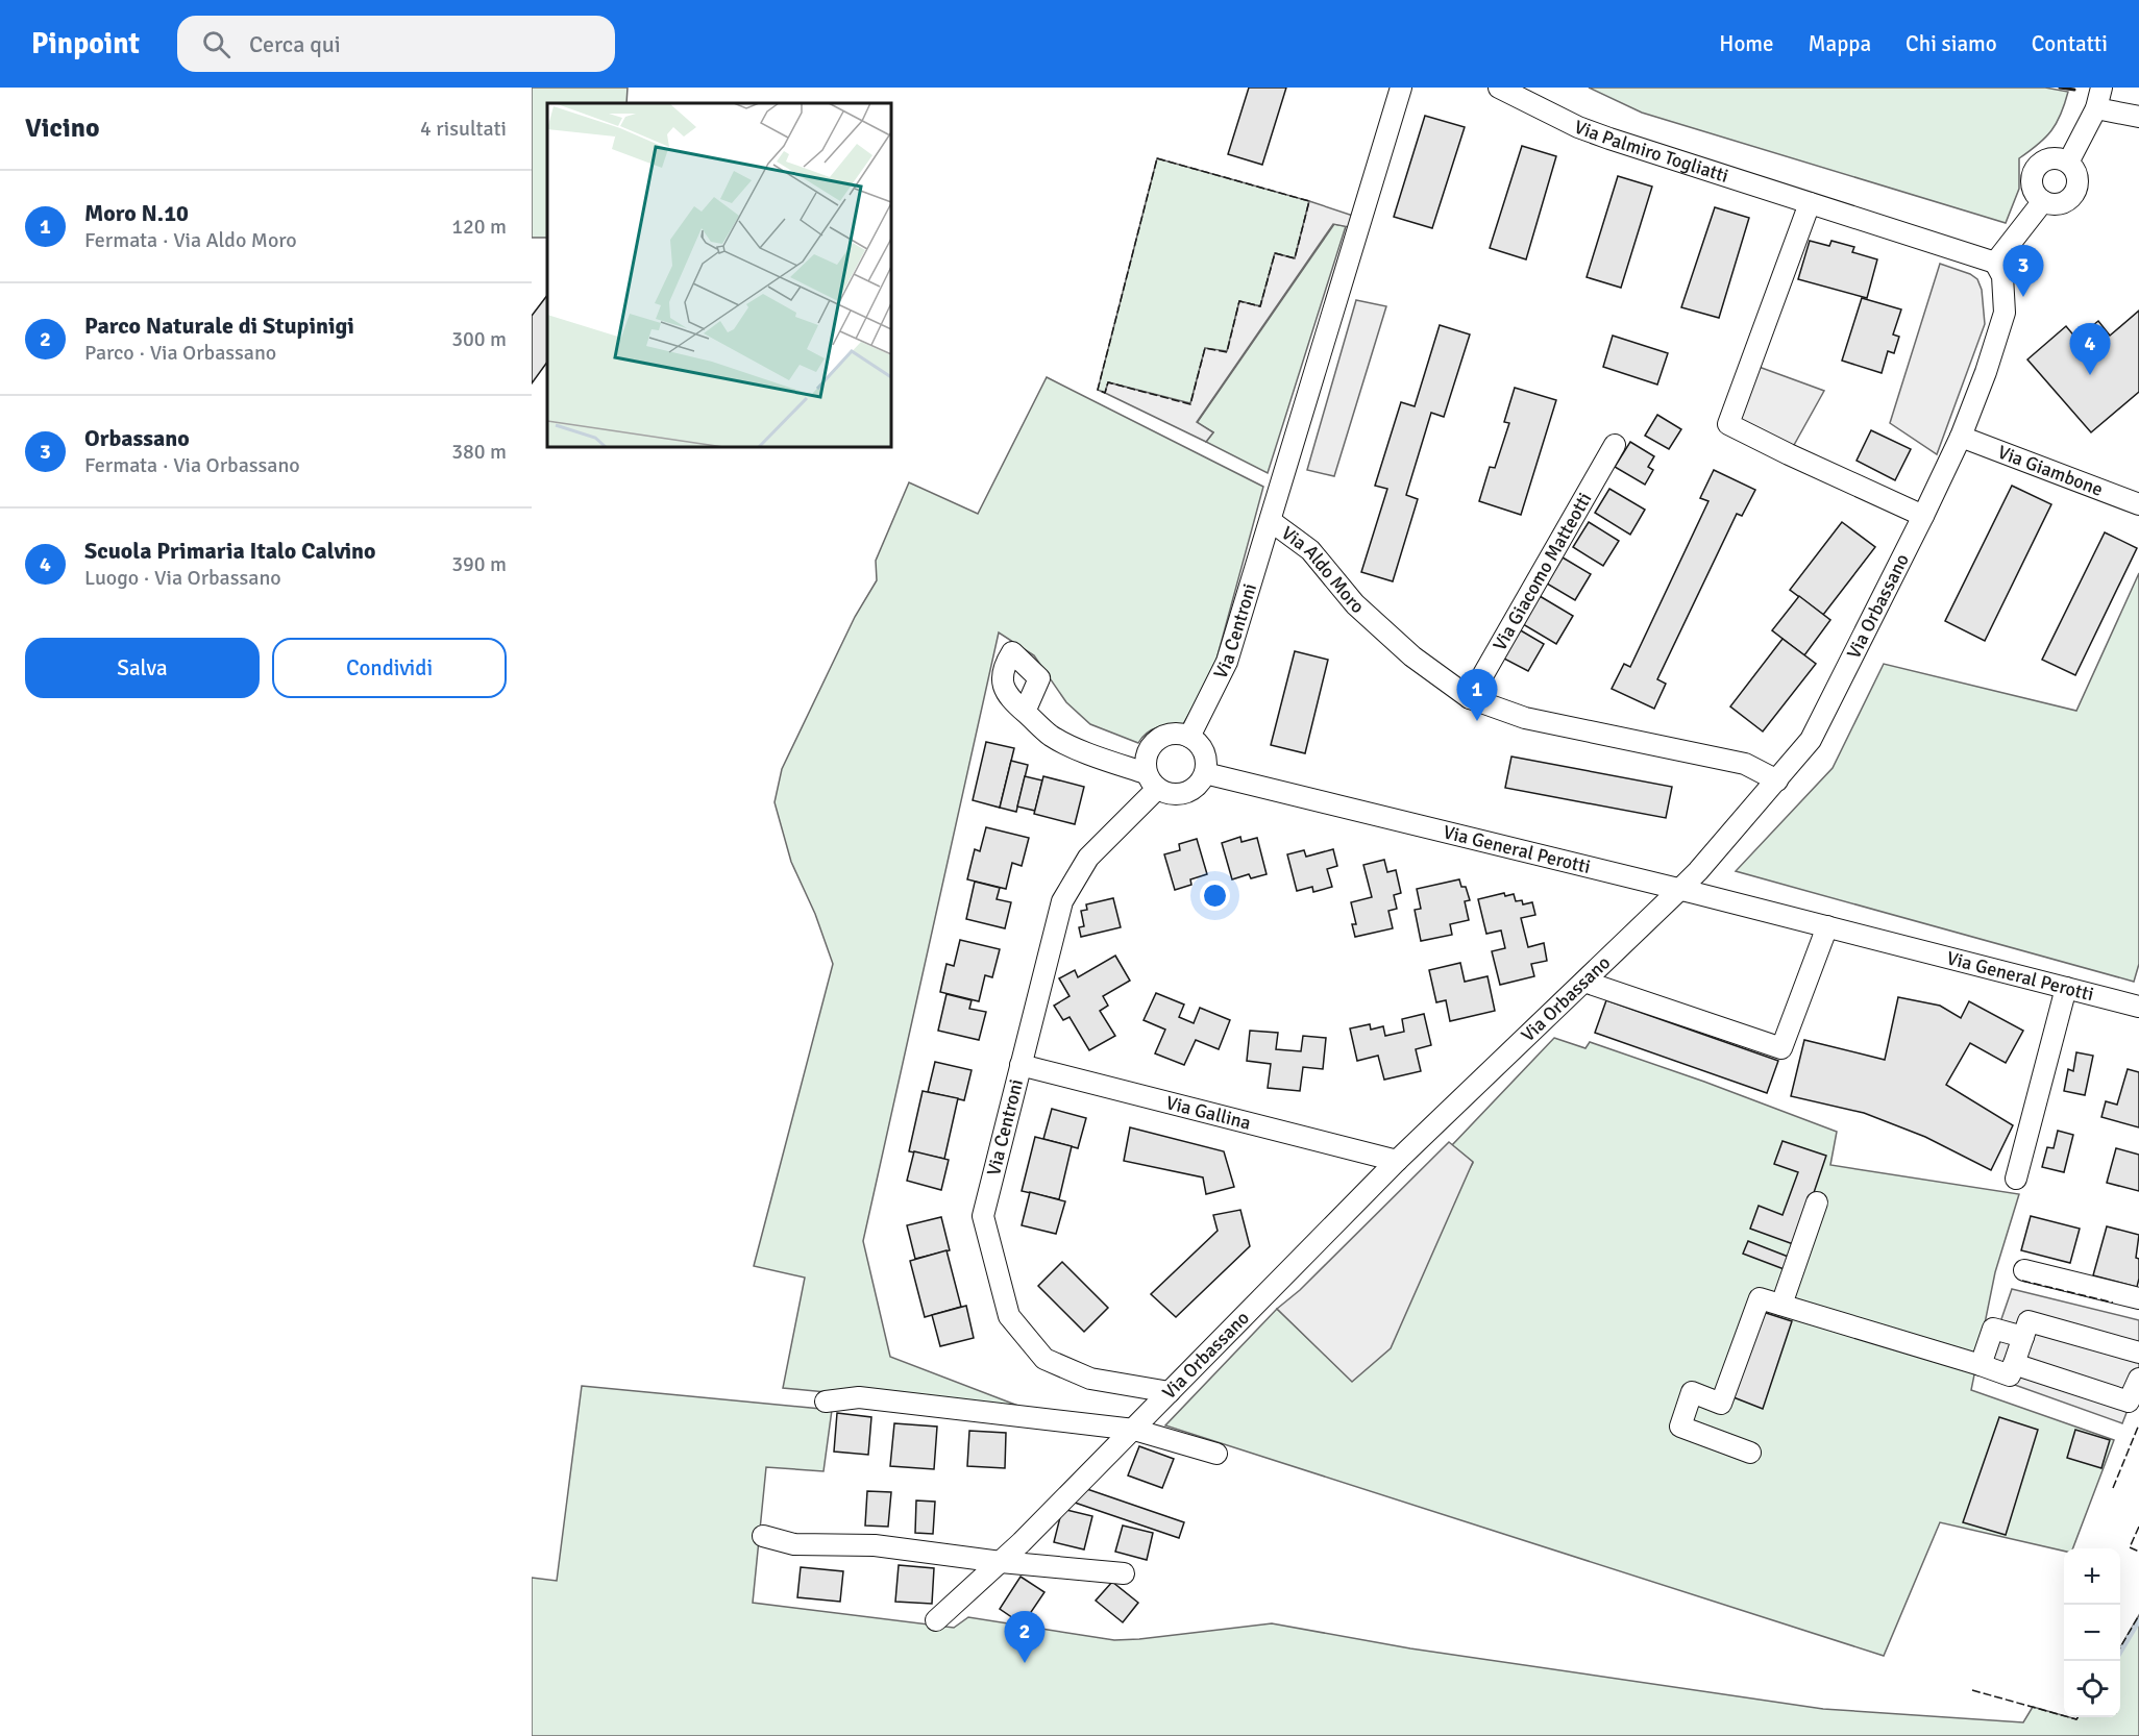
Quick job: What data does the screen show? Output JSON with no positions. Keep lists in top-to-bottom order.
{
  "streets": {
    "street": [
      "Via Palmiro Togliatti",
      "Via Giambone",
      "Via Aldo Moro",
      "Via Giacomo Matteotti",
      "Via Orbassano",
      "Via Centroni",
      "Via General Perotti",
      "Via Gallina"
    ]
  },
  "crossings": [
    ["Via Palmiro Togliatti", "Via Orbassano"],
    ["Via Giambone", "Via Orbassano"],
    ["Via Aldo Moro", "Via Giacomo Matteotti"],
    ["Via Aldo Moro", "Via Orbassano"],
    ["Via Aldo Moro", "Via Centroni"],
    ["Via Orbassano", "Via Centroni"],
    ["Via Orbassano", "Via General Perotti"],
    ["Via Orbassano", "Via Gallina"],
    ["Via Centroni", "Via General Perotti"],
    ["Via Centroni", "Via Gallina"]
  ],
  "page": {
    "header": "Pinpoint",
    "search": "Cerca qui",
    "nav": [
      "Home",
      "Mappa",
      "Chi siamo",
      "Contatti"
    ],
    "heading": ["Vicino", "4 risultati"],
    "list": [
      {
        "mark": "1",
        "name": "Moro N.10",
        "note": "Fermata · Via Aldo Moro",
        "value": "120 m"
      },
      {
        "mark": "2",
        "name": "Parco Naturale di Stupinigi",
        "note": "Parco · Via Orbassano",
        "value": "300 m"
      },
      {
        "mark": "3",
        "name": "Orbassano",
        "note": "Fermata · Via Orbassano",
        "value": "380 m"
      },
      {
        "mark": "4",
        "name": "Scuola Primaria Italo Calvino",
        "note": "Luogo · Via Orbassano",
        "value": "390 m"
      }
    ],
    "pins": [
      "3",
      "4",
      "1",
      "2"
    ],
    "buttons": ["Salva", "Condividi"],
    "map_buttons": ["+", "−"]
  }
}
